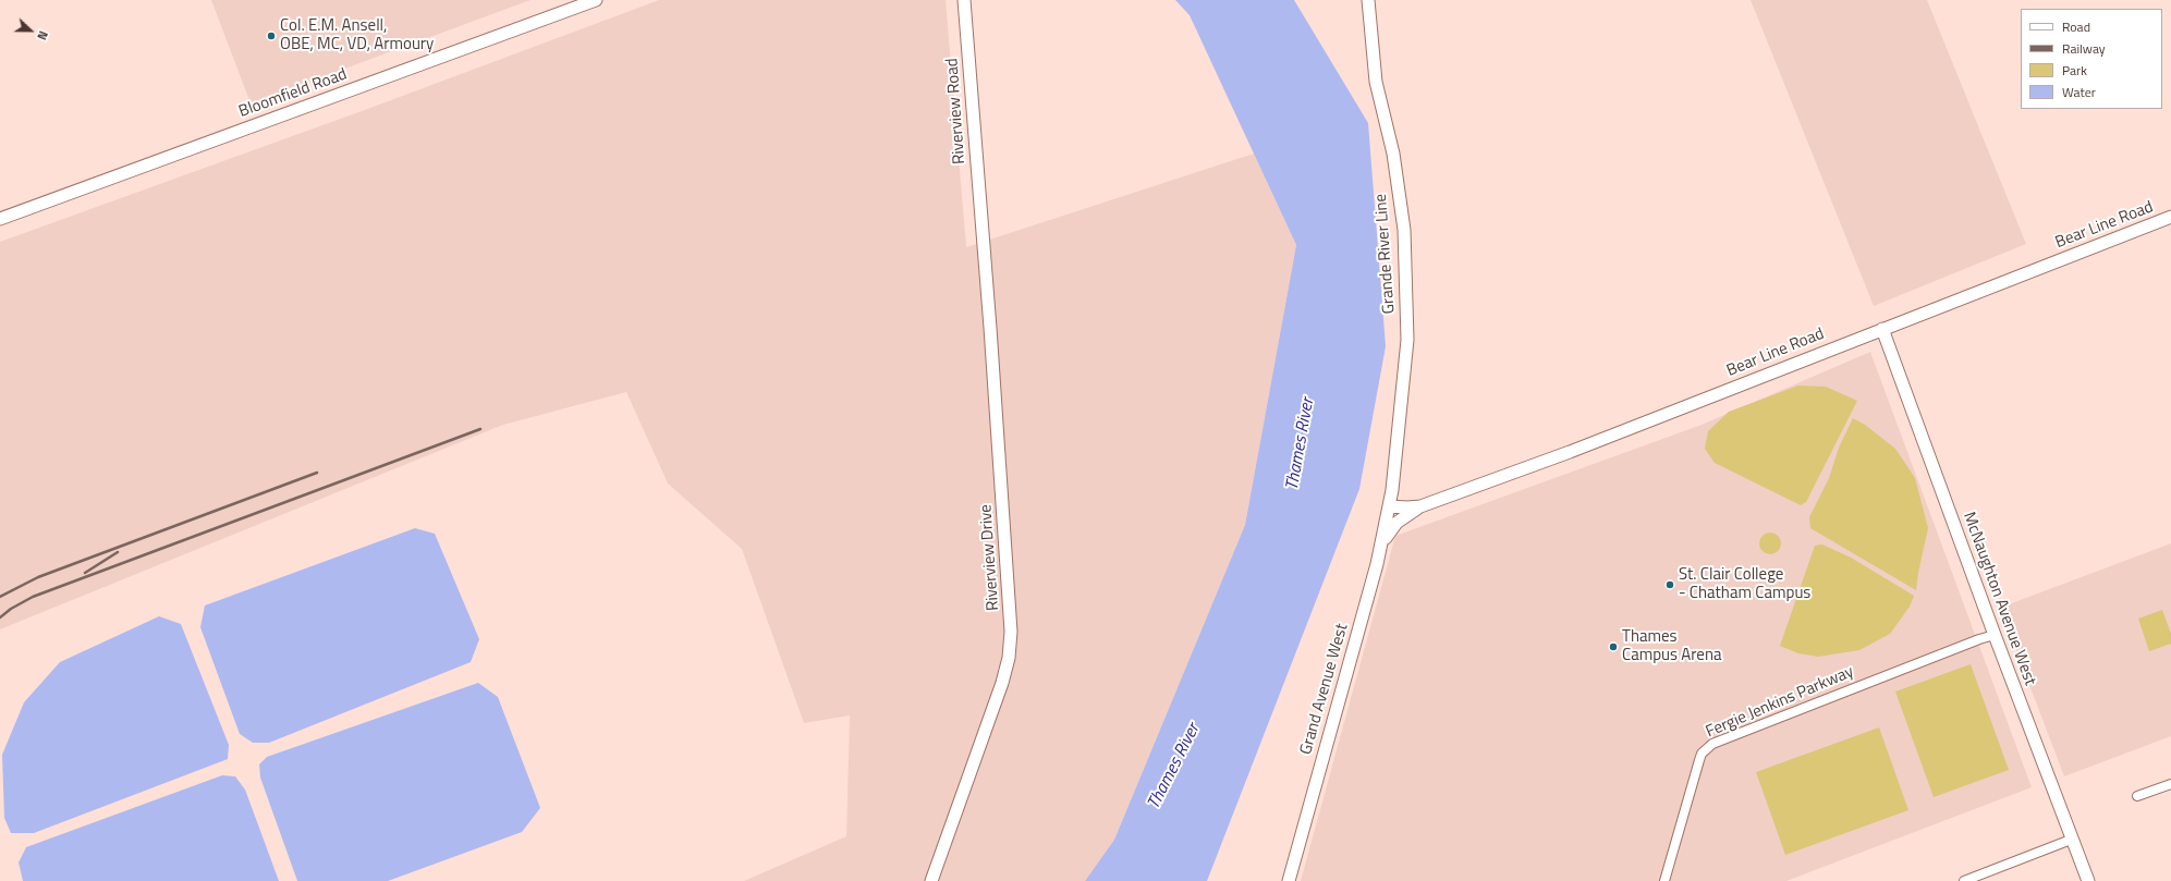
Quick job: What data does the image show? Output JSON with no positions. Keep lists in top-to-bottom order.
{
  "streets": {
    "main road": [
      "Bloomfield Road",
      "Riverview Road",
      "Bear Line Road",
      "Grande River Line",
      "Riverview Drive",
      "McNaughton Avenue West",
      "Grand Avenue West"
    ],
    "street": ["Fergie Jenkins Parkway"]
  },
  "crossings": [
    ["Riverview Road", "Riverview Drive"],
    ["Bear Line Road", "Grande River Line"],
    ["Bear Line Road", "McNaughton Avenue West"],
    ["Bear Line Road", "Grand Avenue West"],
    ["Grande River Line", "Grand Avenue West"],
    ["McNaughton Avenue West", "Fergie Jenkins Parkway"]
  ],
  "water": ["Thames River"],
  "places": ["Col. E.M. Ansell, OBE, MC, VD, Armoury", "St. Clair College - Chatham Campus", "Thames Campus Arena"],
  "legend": [
    "Road",
    "Railway",
    "Park",
    "Water"
  ],
  "north": "right"
}
